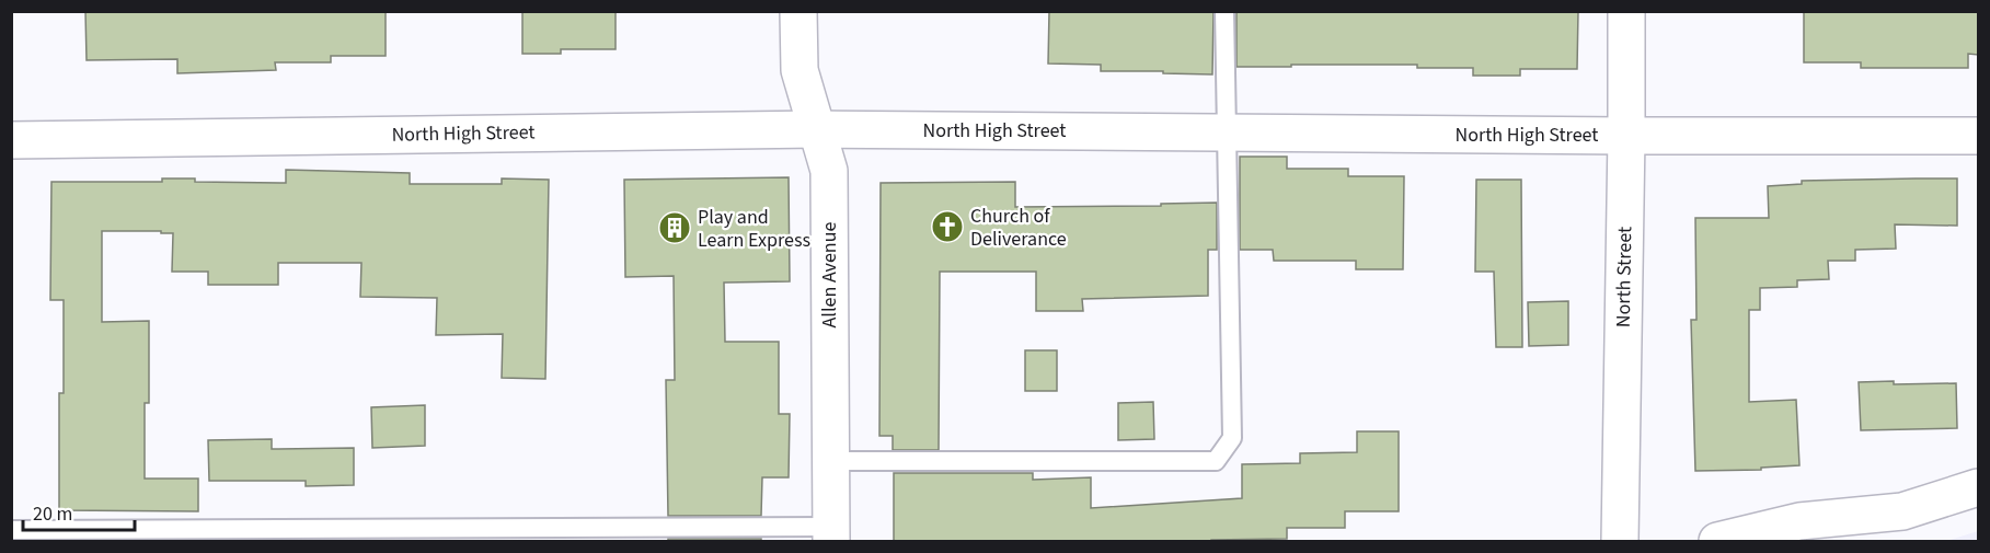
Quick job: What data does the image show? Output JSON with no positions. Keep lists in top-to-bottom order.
{
  "streets": {
    "main road": ["North High Street", "Allen Avenue", "North Street"]
  },
  "crossings": [
    ["North High Street", "Allen Avenue"],
    ["North High Street", "North Street"]
  ],
  "places": {
    "church": ["Church of Deliverance"],
    "building": ["Play and Learn Express"]
  },
  "scale_bar": "20 m"
}
